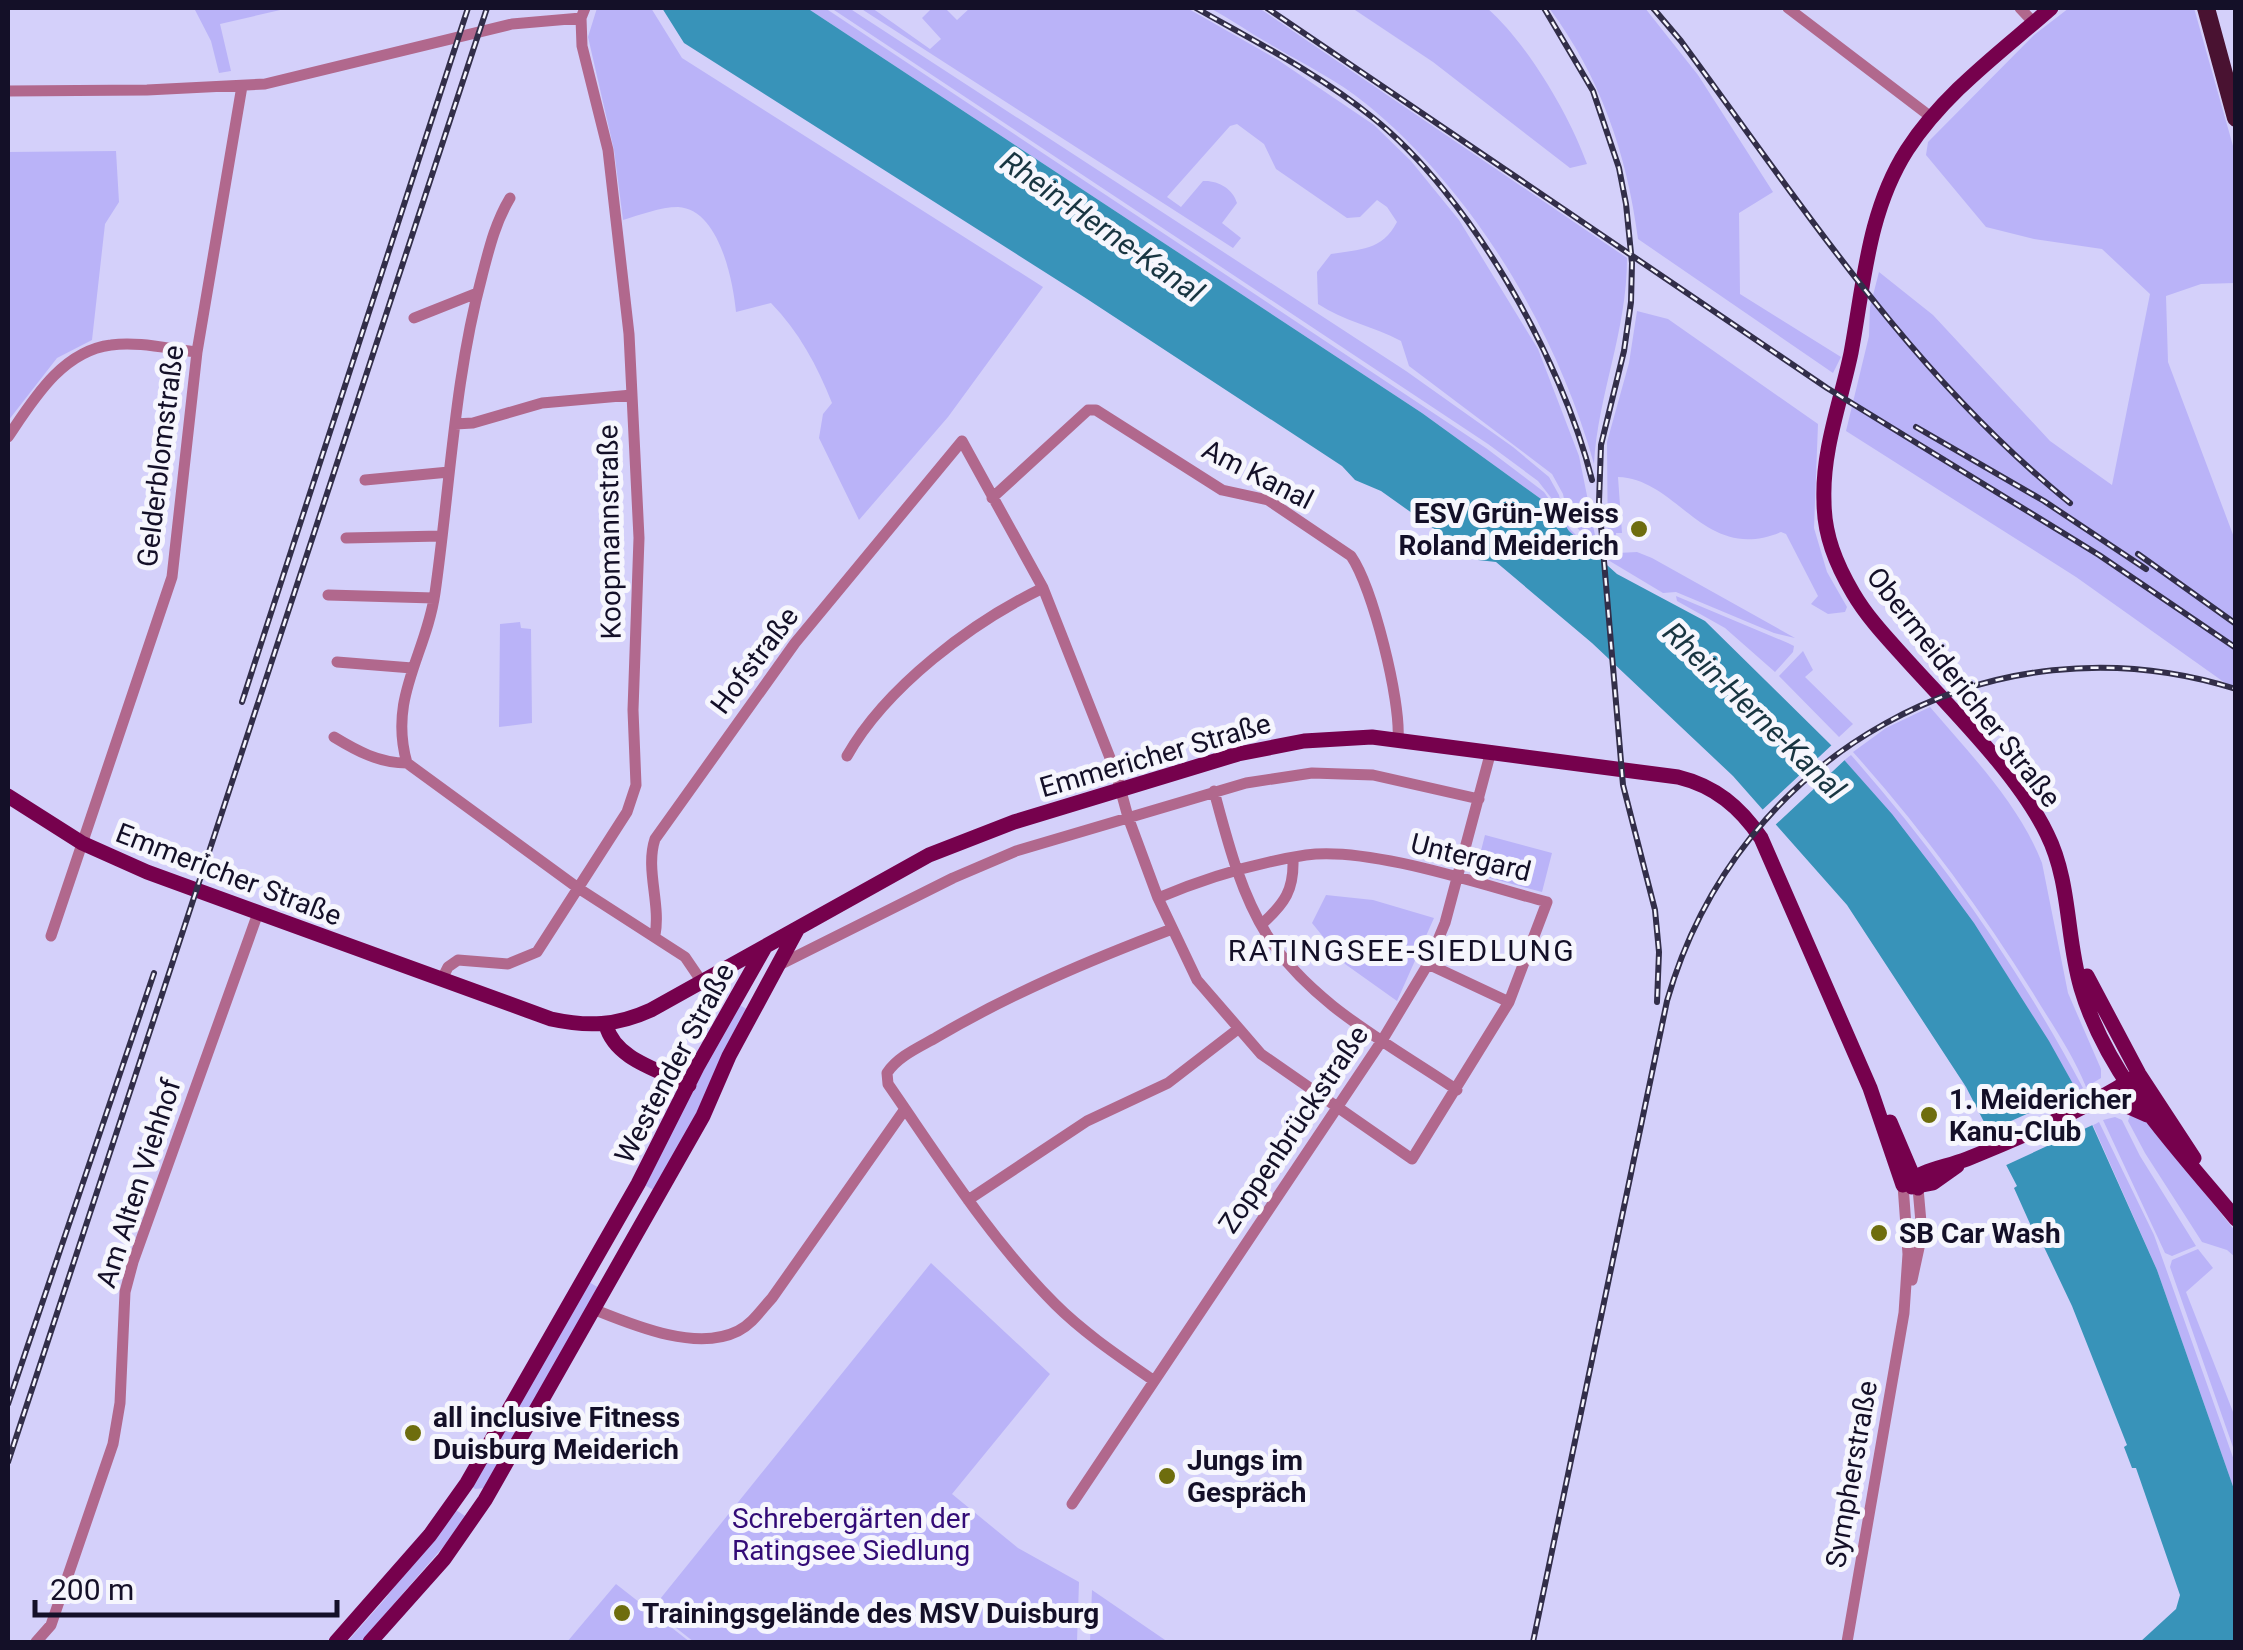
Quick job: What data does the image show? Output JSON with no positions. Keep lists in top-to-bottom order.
{
  "streets": {
    "main road": ["Obermeidericher Straße", "Emmericher Straße", "Westender Straße"],
    "street": [
      "Gelderblomstraße",
      "Am Kanal",
      "Koopmannstraße",
      "Hofstraße",
      "Untergard",
      "Zoppenbrückstraße",
      "Am Alten Viehhof",
      "Sympherstraße"
    ]
  },
  "crossings": [
    ["Gelderblomstraße", "Emmericher Straße"],
    ["Am Kanal", "Hofstraße"],
    ["Am Kanal", "Emmericher Straße"],
    ["Koopmannstraße", "Emmericher Straße"],
    ["Emmericher Straße", "Westender Straße"],
    ["Emmericher Straße", "Zoppenbrückstraße"],
    ["Emmericher Straße", "Am Alten Viehhof"],
    ["Emmericher Straße", "Sympherstraße"],
    ["Untergard", "Zoppenbrückstraße"]
  ],
  "districts": ["RATINGSEE-SIEDLUNG"],
  "water": ["Rhein-Herne-Kanal"],
  "parks": ["Schrebergärten der Ratingsee Siedlung"],
  "places": [
    "ESV Grün-Weiss Roland Meiderich",
    "1. Meidericher Kanu-Club",
    "SB Car Wash",
    "all inclusive Fitness Duisburg Meiderich",
    "Jungs im Gespräch",
    "Trainingsgelände des MSV Duisburg"
  ],
  "scale_bar": "200 m"
}
